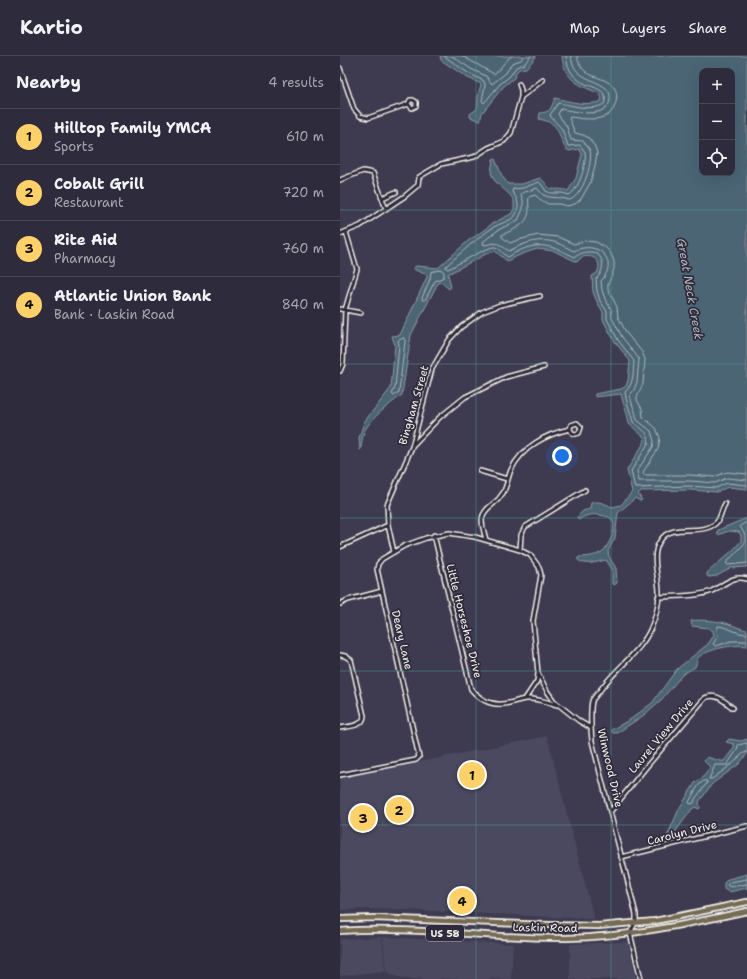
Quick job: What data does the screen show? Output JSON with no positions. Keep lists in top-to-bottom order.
{
  "streets": {
    "main road": ["Laskin Road", "US 58"],
    "street": [
      "Bingham Street",
      "Little Horseshoe Drive",
      "Deary Lane",
      "Laurel View Drive",
      "Winwood Drive",
      "Carolyn Drive"
    ]
  },
  "crossings": [
    ["Bingham Street", "Deary Lane"],
    ["Laurel View Drive", "Winwood Drive"],
    ["Winwood Drive", "Carolyn Drive"],
    ["Winwood Drive", "Laskin Road"]
  ],
  "water": ["Great Neck Creek"],
  "page": {
    "header": "Kartio",
    "nav": ["Map", "Layers", "Share"],
    "heading": ["Nearby", "4 results"],
    "map_buttons": ["+", "−"],
    "list": [
      {
        "mark": "1",
        "name": "Hilltop Family YMCA",
        "note": "Sports",
        "value": "610 m"
      },
      {
        "mark": "2",
        "name": "Cobalt Grill",
        "note": "Restaurant",
        "value": "720 m"
      },
      {
        "mark": "3",
        "name": "Rite Aid",
        "note": "Pharmacy",
        "value": "760 m"
      },
      {
        "mark": "4",
        "name": "Atlantic Union Bank",
        "note": "Bank · Laskin Road",
        "value": "840 m"
      }
    ],
    "pins": [
      "1",
      "2",
      "3",
      "4"
    ]
  }
}
